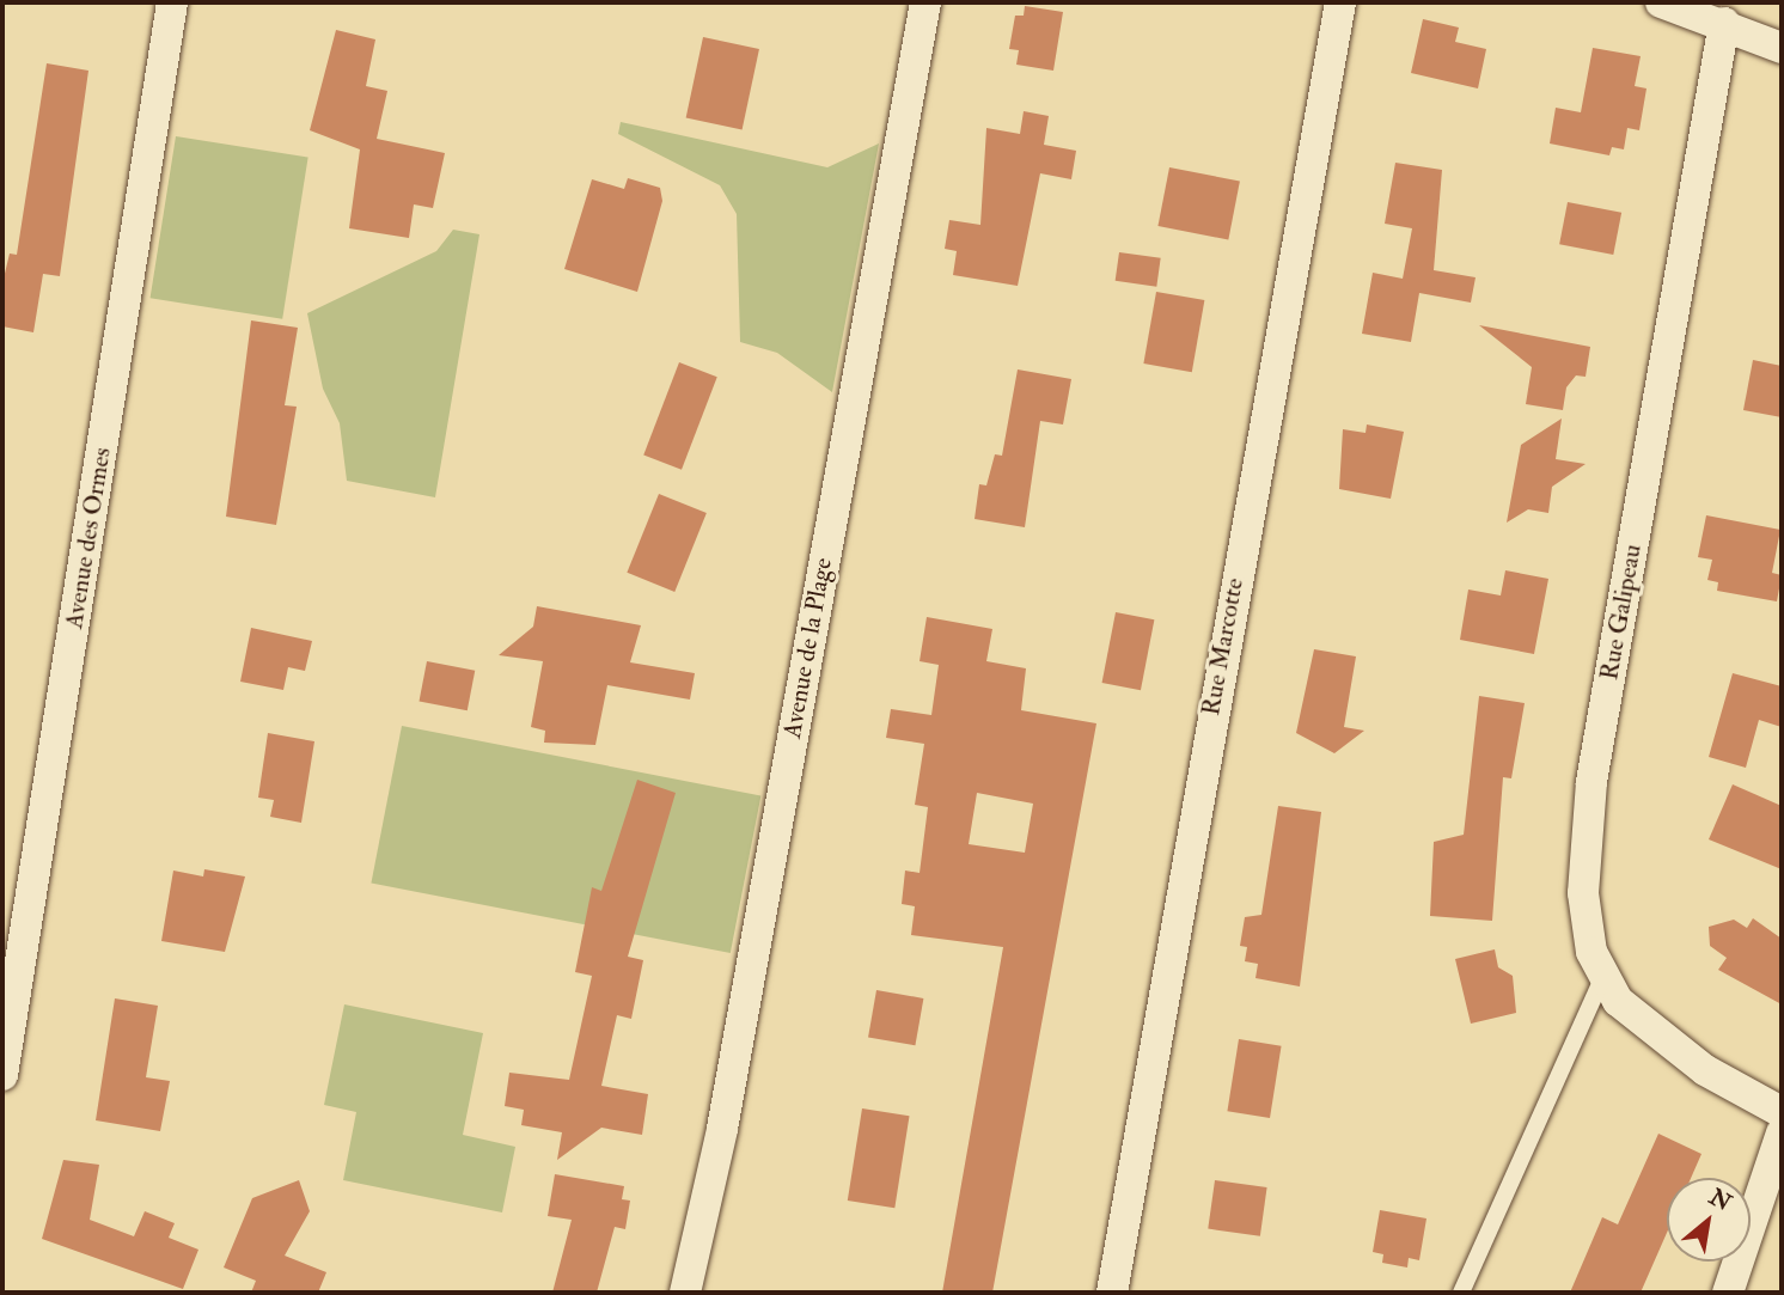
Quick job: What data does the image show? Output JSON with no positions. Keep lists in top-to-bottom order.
{
  "streets": {
    "street": [
      "Avenue des Ormes",
      "Rue Galipeau",
      "Rue Marcotte",
      "Avenue de la Plage"
    ]
  },
  "north": "top right"
}
